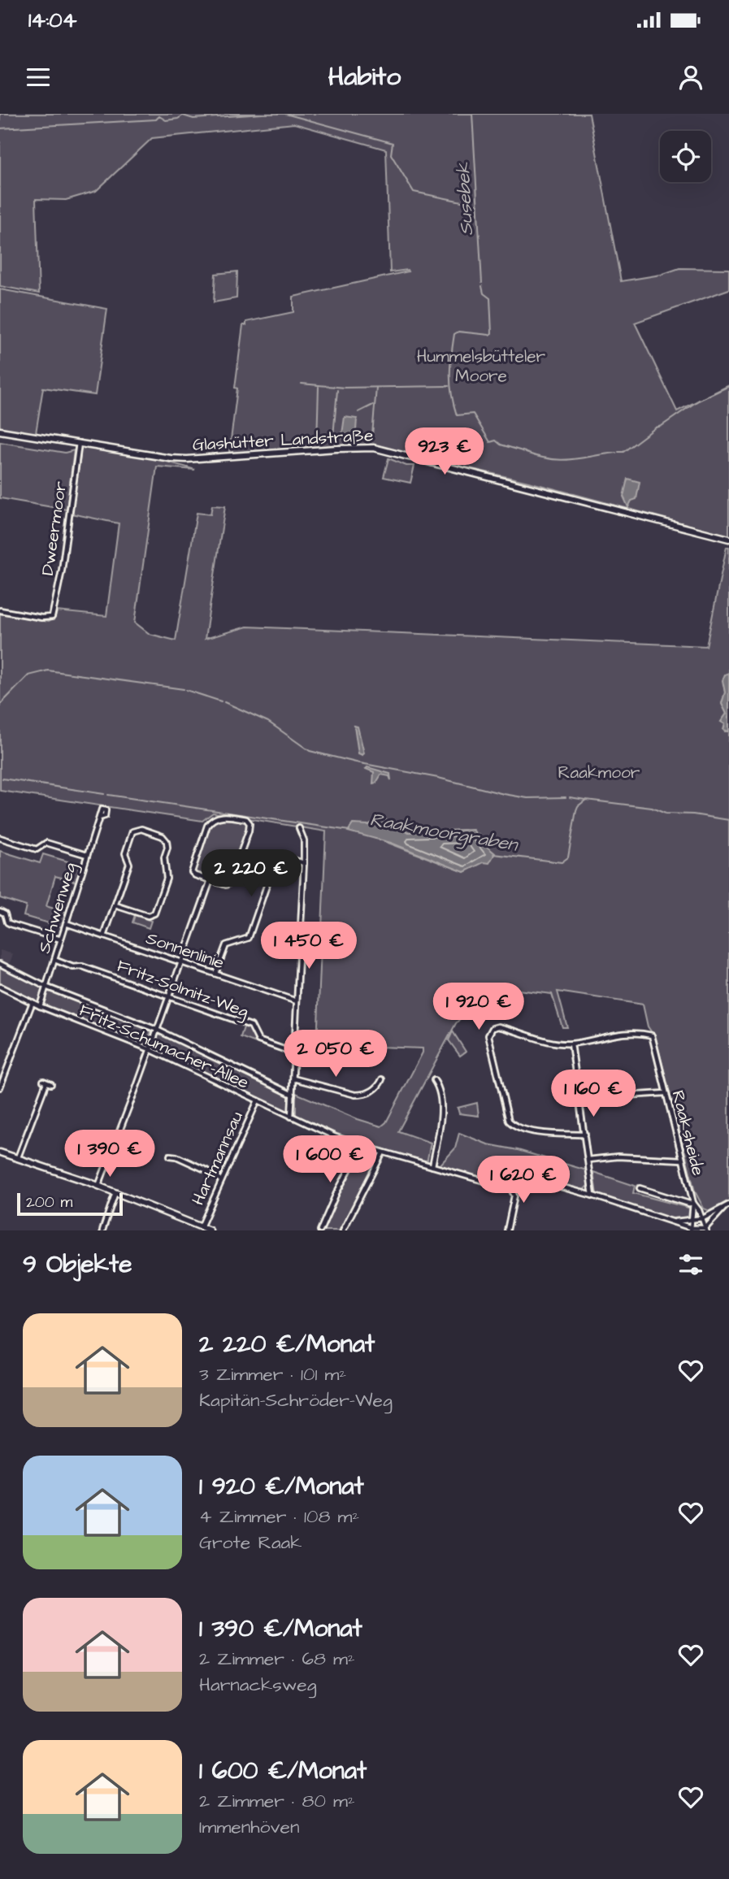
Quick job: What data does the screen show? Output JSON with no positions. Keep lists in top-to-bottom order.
{
  "streets": {
    "street": [
      "Glashütter Landstraße",
      "Dweermoor",
      "Schwenweg",
      "Sonnenlinie",
      "Fritz-Solmitz-Weg",
      "Fritz-Schumacher-Allee",
      "Raaksheide",
      "Hartmannsau"
    ]
  },
  "crossings": [
    ["Glashütter Landstraße", "Dweermoor"],
    ["Schwenweg", "Sonnenlinie"],
    ["Schwenweg", "Fritz-Solmitz-Weg"],
    ["Schwenweg", "Fritz-Schumacher-Allee"],
    ["Fritz-Schumacher-Allee", "Raaksheide"],
    ["Fritz-Schumacher-Allee", "Hartmannsau"]
  ],
  "water": ["Susebek", "Raakmoorgraben"],
  "parks": ["Hummelsbütteler Moore", "Raakmoor"],
  "scale_bar": "200 m",
  "page": {
    "status": "14:04",
    "header": "Habito",
    "price": [
      "923 €",
      "2 220 €",
      "1 450 €",
      "1 920 €",
      "2 050 €",
      "1 160 €",
      "1 390 €",
      "1 600 €",
      "1 620 €"
    ],
    "scale": "200 m",
    "heading": "9 Objekte",
    "list": [
      {
        "name": "2 220 €/Monat",
        "note": "3 Zimmer · 101 m² · Kapitän-Schröder-Weg"
      },
      {
        "name": "1 920 €/Monat",
        "note": "4 Zimmer · 108 m² · Grote Raak"
      },
      {
        "name": "1 390 €/Monat",
        "note": "2 Zimmer · 68 m² · Harnacksweg"
      },
      {
        "name": "1 600 €/Monat",
        "note": "2 Zimmer · 80 m² · Immenhöven"
      }
    ]
  }
}
